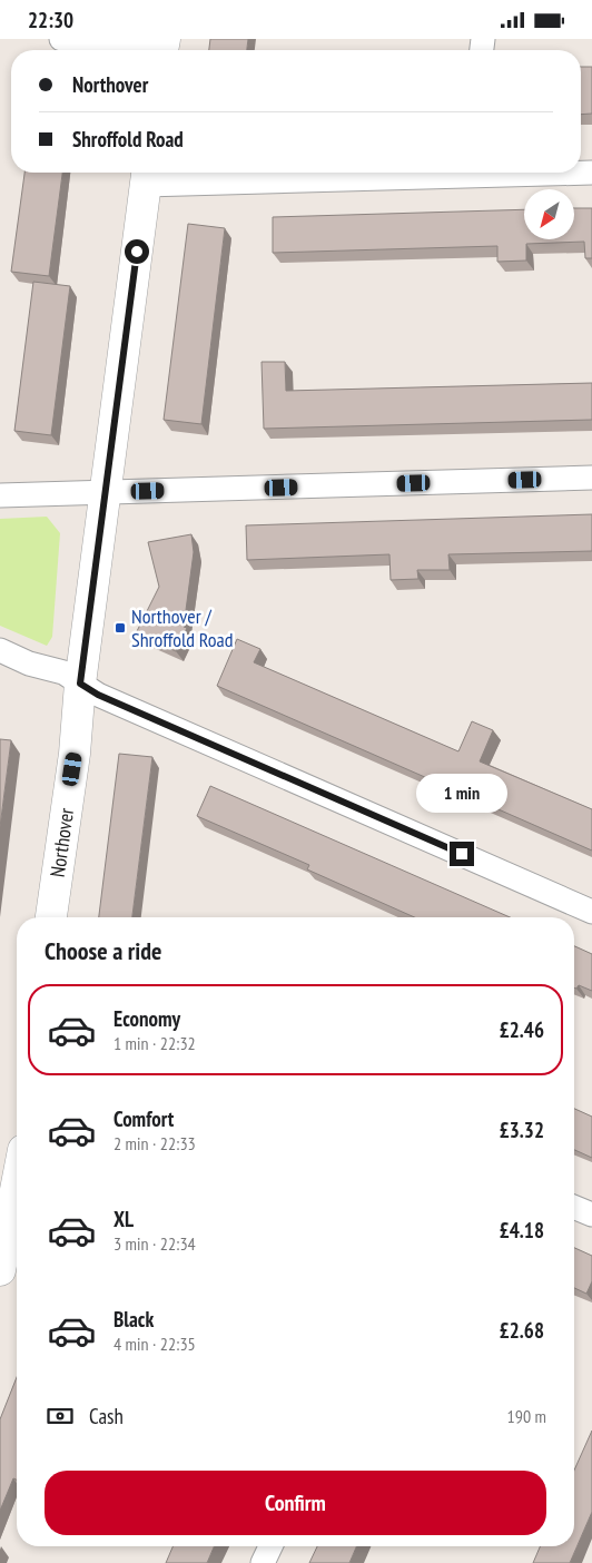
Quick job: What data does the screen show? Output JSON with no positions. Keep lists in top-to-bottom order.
{
  "streets": {
    "street": ["Northover"]
  },
  "places": {
    "transit": ["Northover / Shroffold Road"]
  },
  "north": "bottom left",
  "page": {
    "status": "22:30",
    "banner": ["Northover", "Shroffold Road"],
    "bubble": "1 min",
    "heading": "Choose a ride",
    "list": [
      {
        "name": "Economy",
        "note": "1 min · 22:32",
        "value": "£2.46"
      },
      {
        "name": "Comfort",
        "note": "2 min · 22:33",
        "value": "£3.32"
      },
      {
        "name": "XL",
        "note": "3 min · 22:34",
        "value": "£4.18"
      },
      {
        "name": "Black",
        "note": "4 min · 22:35",
        "value": "£2.68"
      }
    ],
    "pay": ["Cash", "190 m"],
    "buttons": "Confirm"
  }
}
